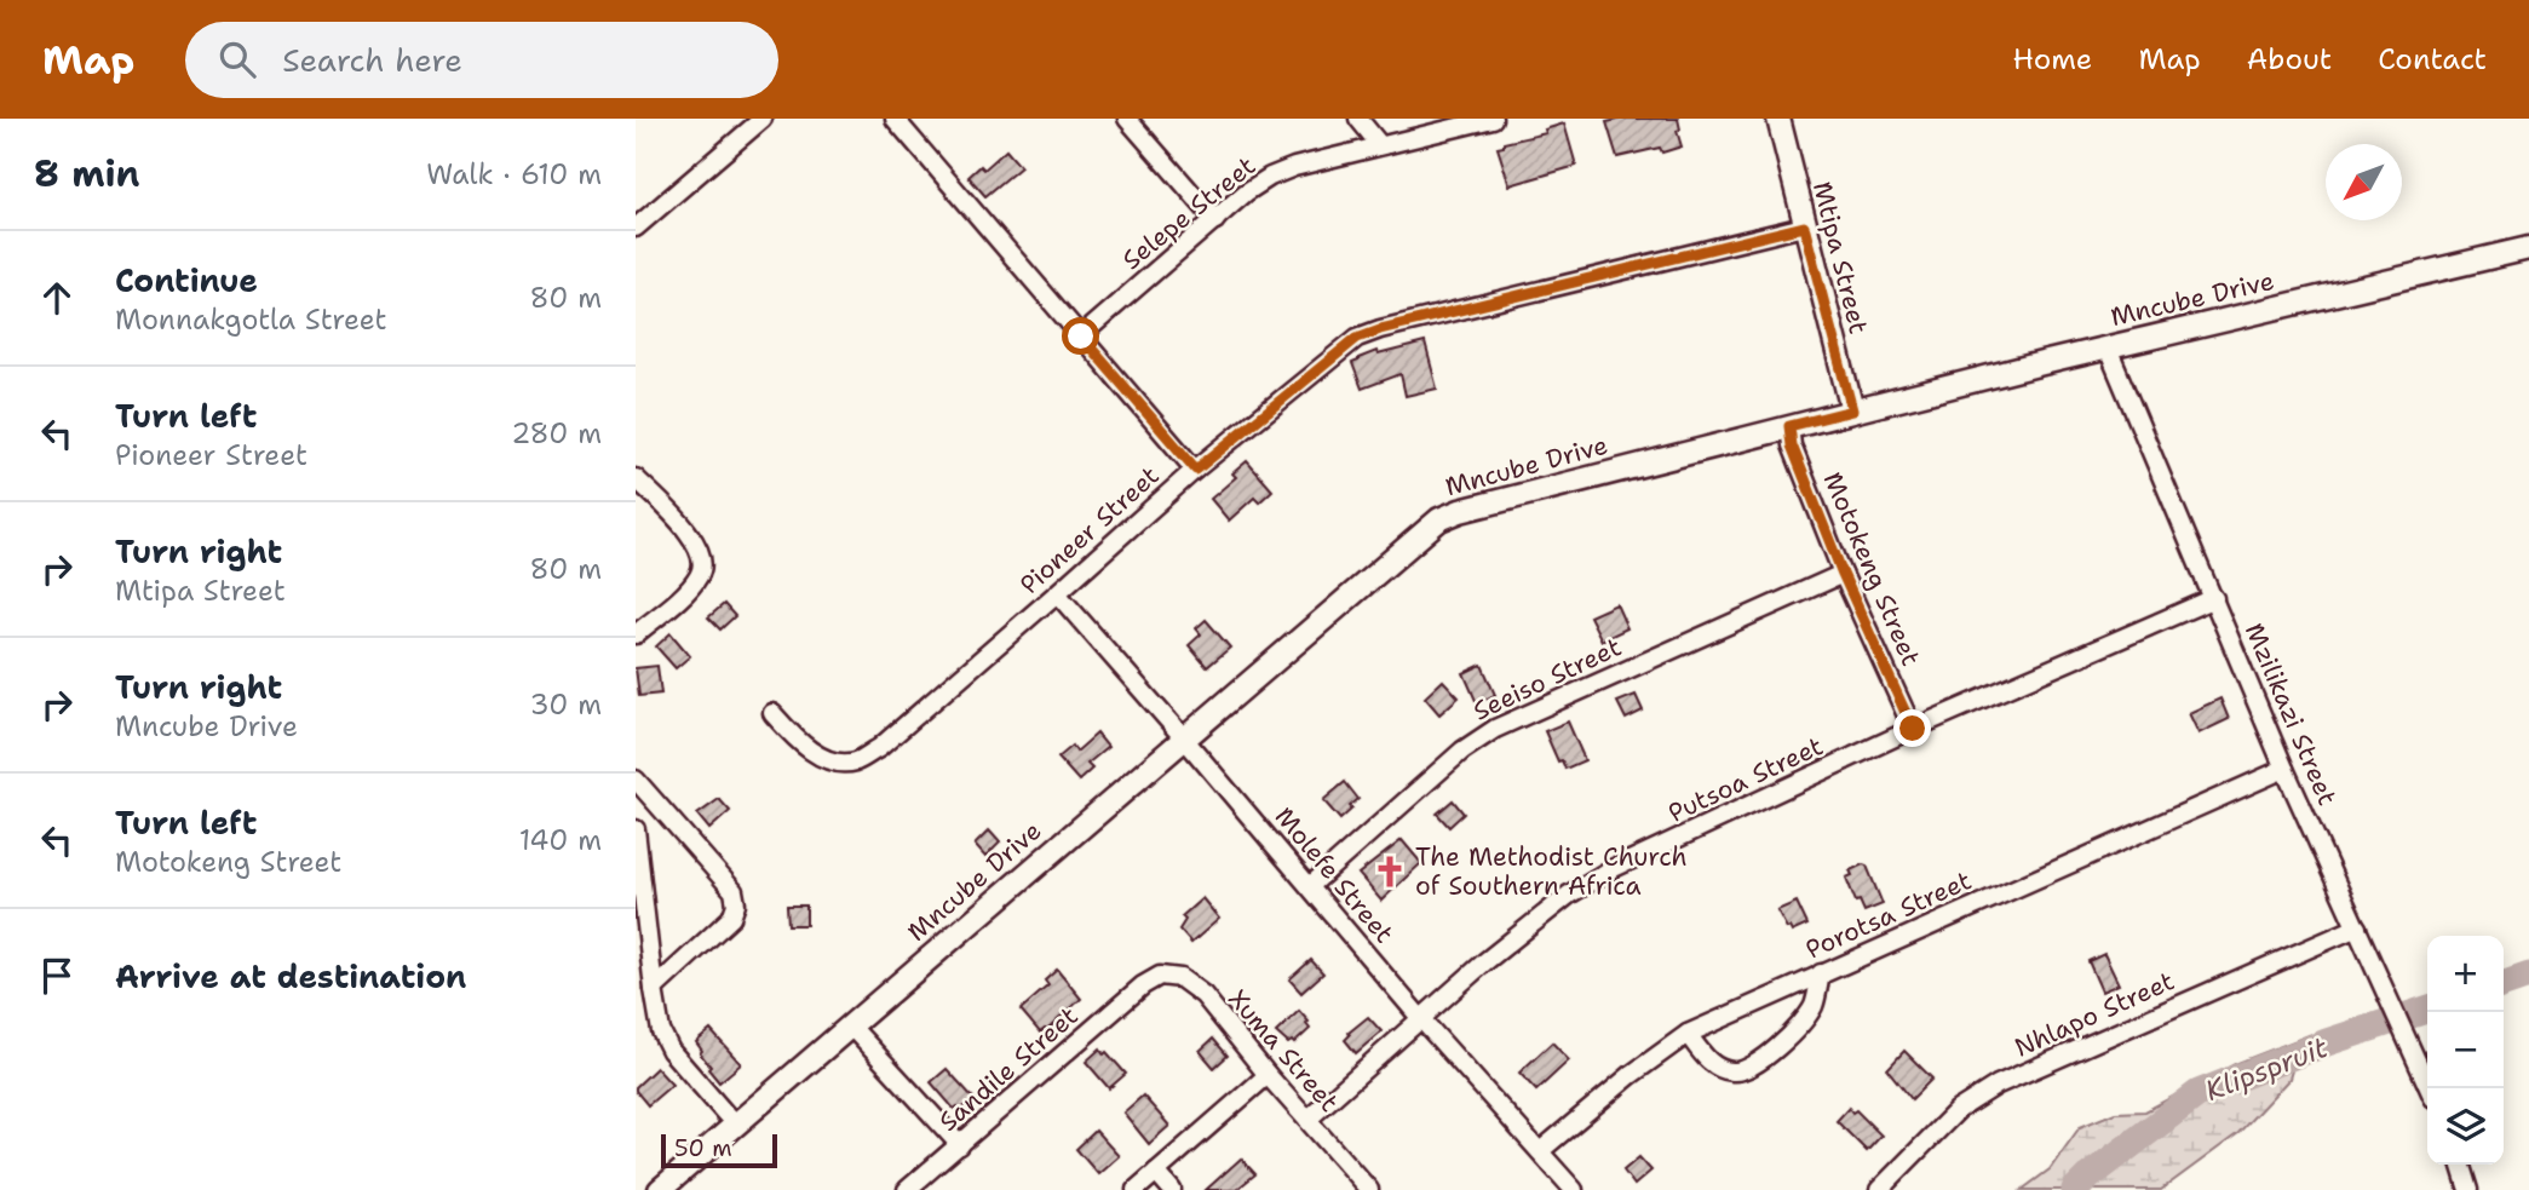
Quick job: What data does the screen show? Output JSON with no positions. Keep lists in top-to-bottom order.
{
  "streets": {
    "street": [
      "Selepe Street",
      "Mtipa Street",
      "Mncube Drive",
      "Pioneer Street",
      "Motokeng Street",
      "Seeiso Street",
      "Mzilikazi Street",
      "Putsoa Street",
      "Molefe Street",
      "Porotsa Street",
      "Nhlapo Street",
      "Xuma Street",
      "Sandile Street"
    ]
  },
  "crossings": [
    ["Mtipa Street", "Mncube Drive"],
    ["Mtipa Street", "Pioneer Street"],
    ["Mncube Drive", "Motokeng Street"],
    ["Mncube Drive", "Mzilikazi Street"],
    ["Mncube Drive", "Molefe Street"],
    ["Pioneer Street", "Molefe Street"],
    ["Motokeng Street", "Seeiso Street"],
    ["Motokeng Street", "Putsoa Street"],
    ["Seeiso Street", "Molefe Street"],
    ["Mzilikazi Street", "Putsoa Street"],
    ["Mzilikazi Street", "Porotsa Street"],
    ["Mzilikazi Street", "Nhlapo Street"],
    ["Putsoa Street", "Molefe Street"],
    ["Putsoa Street", "Xuma Street"],
    ["Molefe Street", "Porotsa Street"],
    ["Xuma Street", "Sandile Street"]
  ],
  "water": ["Klipspruit"],
  "places": {
    "church": ["The Methodist Church of Southern Africa"]
  },
  "scale_bar": "50 m",
  "north": "bottom left",
  "page": {
    "header": "Map",
    "search": "Search here",
    "nav": [
      "Home",
      "Map",
      "About",
      "Contact"
    ],
    "heading": ["8 min", "Walk · 610 m"],
    "list": [
      ["Continue", "Monnakgotla Street", "80 m"],
      ["Turn left", "Pioneer Street", "280 m"],
      ["Turn right", "Mtipa Street", "80 m"],
      ["Turn right", "Mncube Drive", "30 m"],
      ["Turn left", "Motokeng Street", "140 m"],
      "Arrive at destination"
    ],
    "map_buttons": ["+", "−"],
    "scale": "50 m"
  }
}
